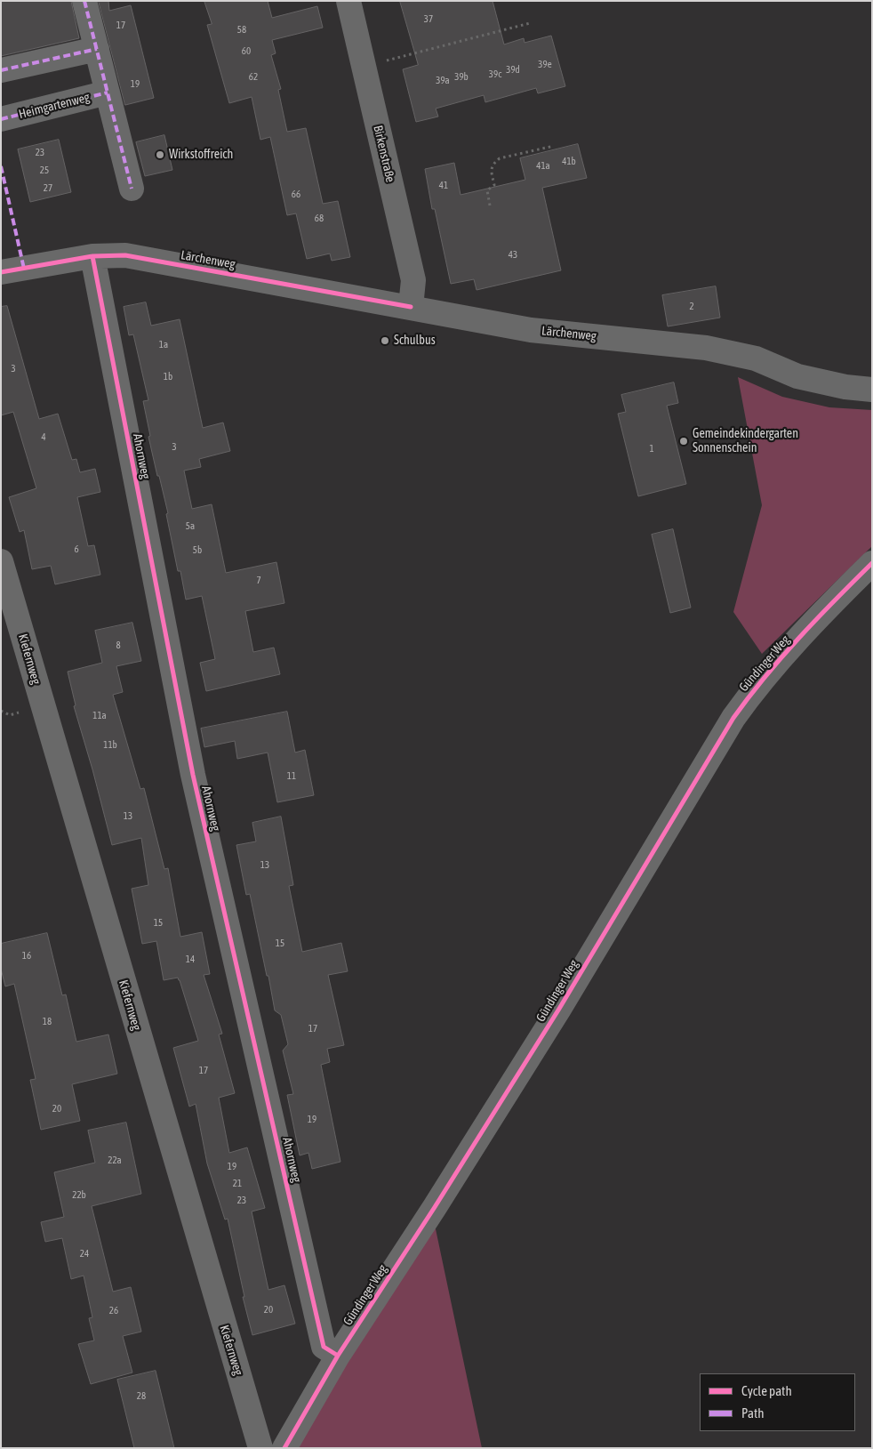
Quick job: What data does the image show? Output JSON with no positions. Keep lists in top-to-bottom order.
{
  "streets": {
    "street": [
      "Heimgartenweg",
      "Birkenstraße",
      "Lärchenweg",
      "Ahornweg",
      "Kiefernweg",
      "Gündinger Weg"
    ]
  },
  "crossings": [
    ["Birkenstraße", "Lärchenweg"],
    ["Lärchenweg", "Ahornweg"],
    ["Ahornweg", "Gündinger Weg"]
  ],
  "places": ["Wirkstoffreich", "Schulbus", "Gemeindekindergarten Sonnenschein"],
  "house_numbers": [
    "37",
    "17",
    "58",
    "60",
    "39e",
    "39d",
    "39c",
    "62",
    "39b",
    "39a",
    "19",
    "23",
    "41b",
    "41a",
    "25",
    "41",
    "27",
    "66",
    "68",
    "43",
    "2",
    "1a",
    "3",
    "1b",
    "4",
    "3",
    "1",
    "5a",
    "6",
    "5b",
    "7",
    "8",
    "11a",
    "11b",
    "11",
    "13",
    "13",
    "15",
    "15",
    "16",
    "14",
    "18",
    "17",
    "17",
    "20",
    "19",
    "22a",
    "19",
    "21",
    "22b",
    "23",
    "24",
    "20",
    "26",
    "28"
  ],
  "legend": ["Cycle path", "Path"]
}
